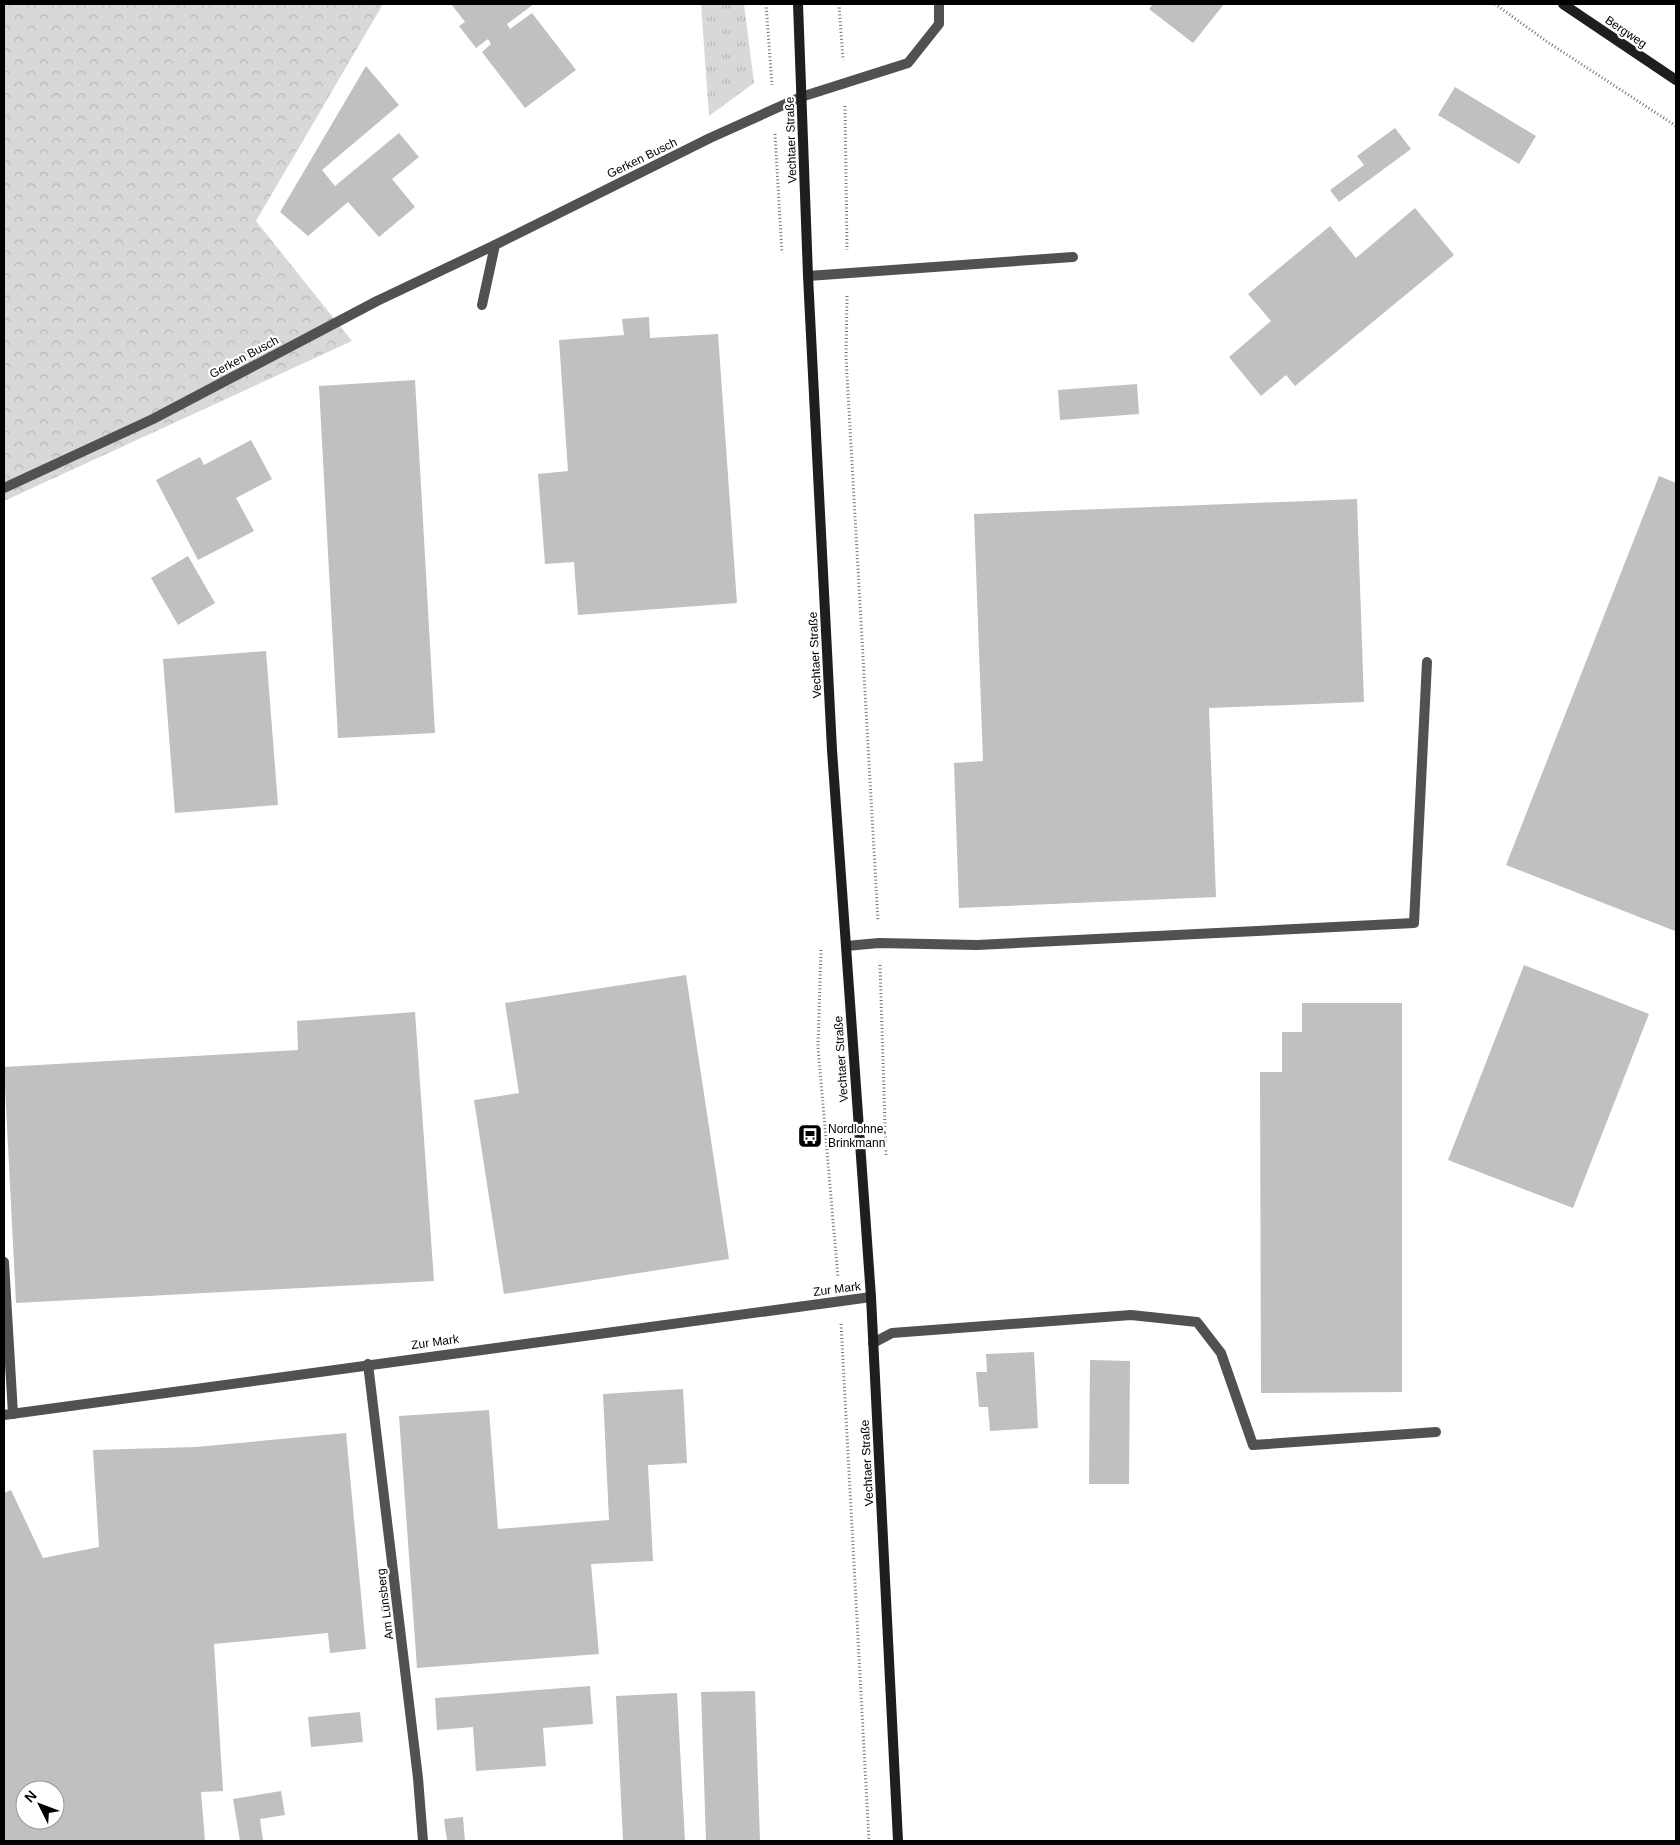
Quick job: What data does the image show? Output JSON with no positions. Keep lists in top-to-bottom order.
{
  "streets": {
    "main road": ["Bergweg", "Vechtaer Straße"],
    "street": ["Gerken Busch", "Zur Mark", "Am Lünsberg"]
  },
  "crossings": [
    ["Vechtaer Straße", "Gerken Busch"],
    ["Vechtaer Straße", "Zur Mark"],
    ["Zur Mark", "Am Lünsberg"]
  ],
  "places": {
    "bus stop": ["Nordlohne, Brinkmann"]
  },
  "north": "top left"
}
